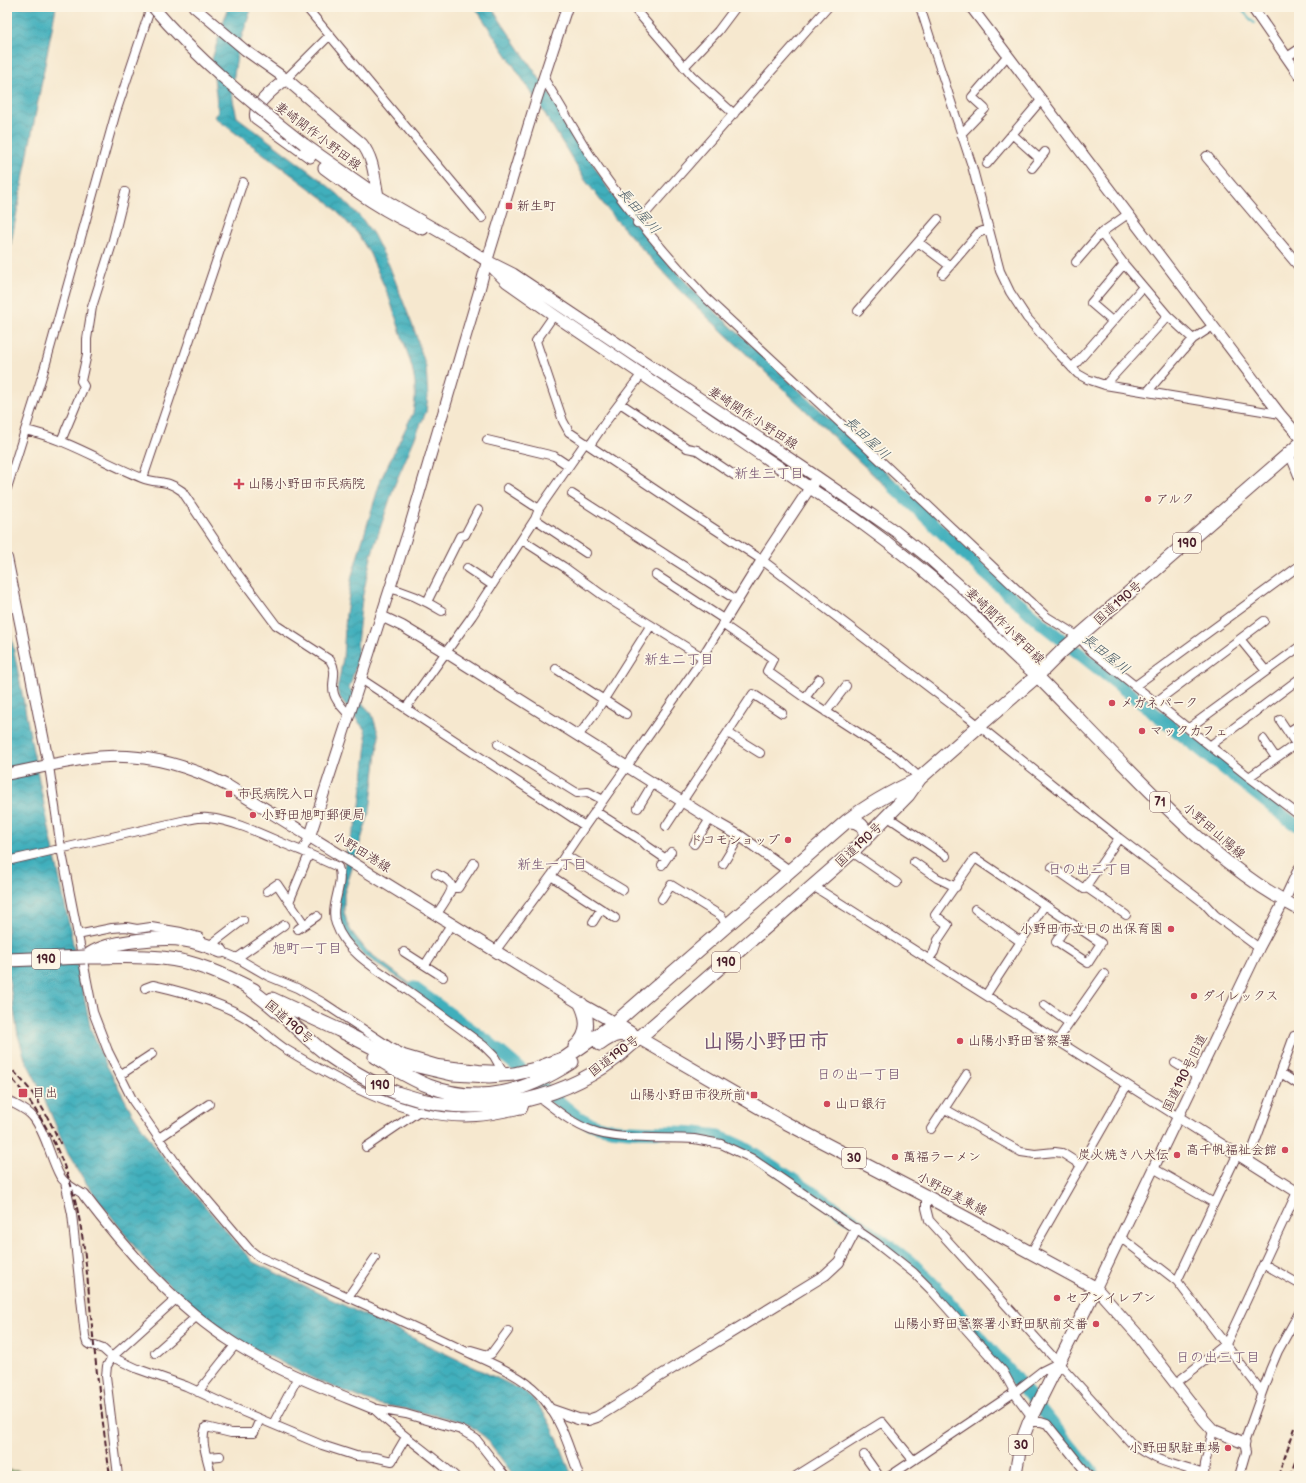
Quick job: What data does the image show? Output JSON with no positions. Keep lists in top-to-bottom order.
{
  "streets": {
    "highway": ["190", "国道190号"],
    "main road": [
      "妻崎開作小野田線",
      "71",
      "小野田山陽線",
      "小野田港線",
      "30",
      "小野田美東線"
    ],
    "street": ["国道190号旧道"]
  },
  "crossings": [
    ["妻崎開作小野田線", "国道190号"],
    ["妻崎開作小野田線", "小野田山陽線"],
    ["国道190号", "小野田山陽線"],
    ["国道190号", "小野田港線"],
    ["国道190号", "小野田美東線"],
    ["小野田山陽線", "国道190号旧道"],
    ["小野田港線", "小野田美東線"],
    ["国道190号旧道", "30"],
    ["国道190号旧道", "小野田美東線"],
    ["30", "小野田美東線"]
  ],
  "districts": [
    "新生三丁目",
    "新生二丁目",
    "新生一丁目",
    "日の出二丁目",
    "旭町一丁目",
    "山陽小野田市",
    "日の出一丁目",
    "日の出三丁目"
  ],
  "water": ["長田屋川"],
  "places": {
    "transit": [
      "新生町",
      "市民病院入口",
      "目出",
      "山陽小野田市役所前"
    ],
    "health": ["山陽小野田市民病院"],
    "other": [
      "アルク",
      "メガネパーク",
      "マックカフェ",
      "小野田旭町郵便局",
      "ドコモショップ",
      "小野田市立日の出保育園",
      "ダイレックス",
      "山陽小野田警察署",
      "山口銀行",
      "高千帆福祉会館",
      "炭火焼き八犬伝",
      "萬福ラーメン",
      "セブンイレブン",
      "山陽小野田警察署小野田駅前交番",
      "小野田駅駐車場"
    ]
  }
}
